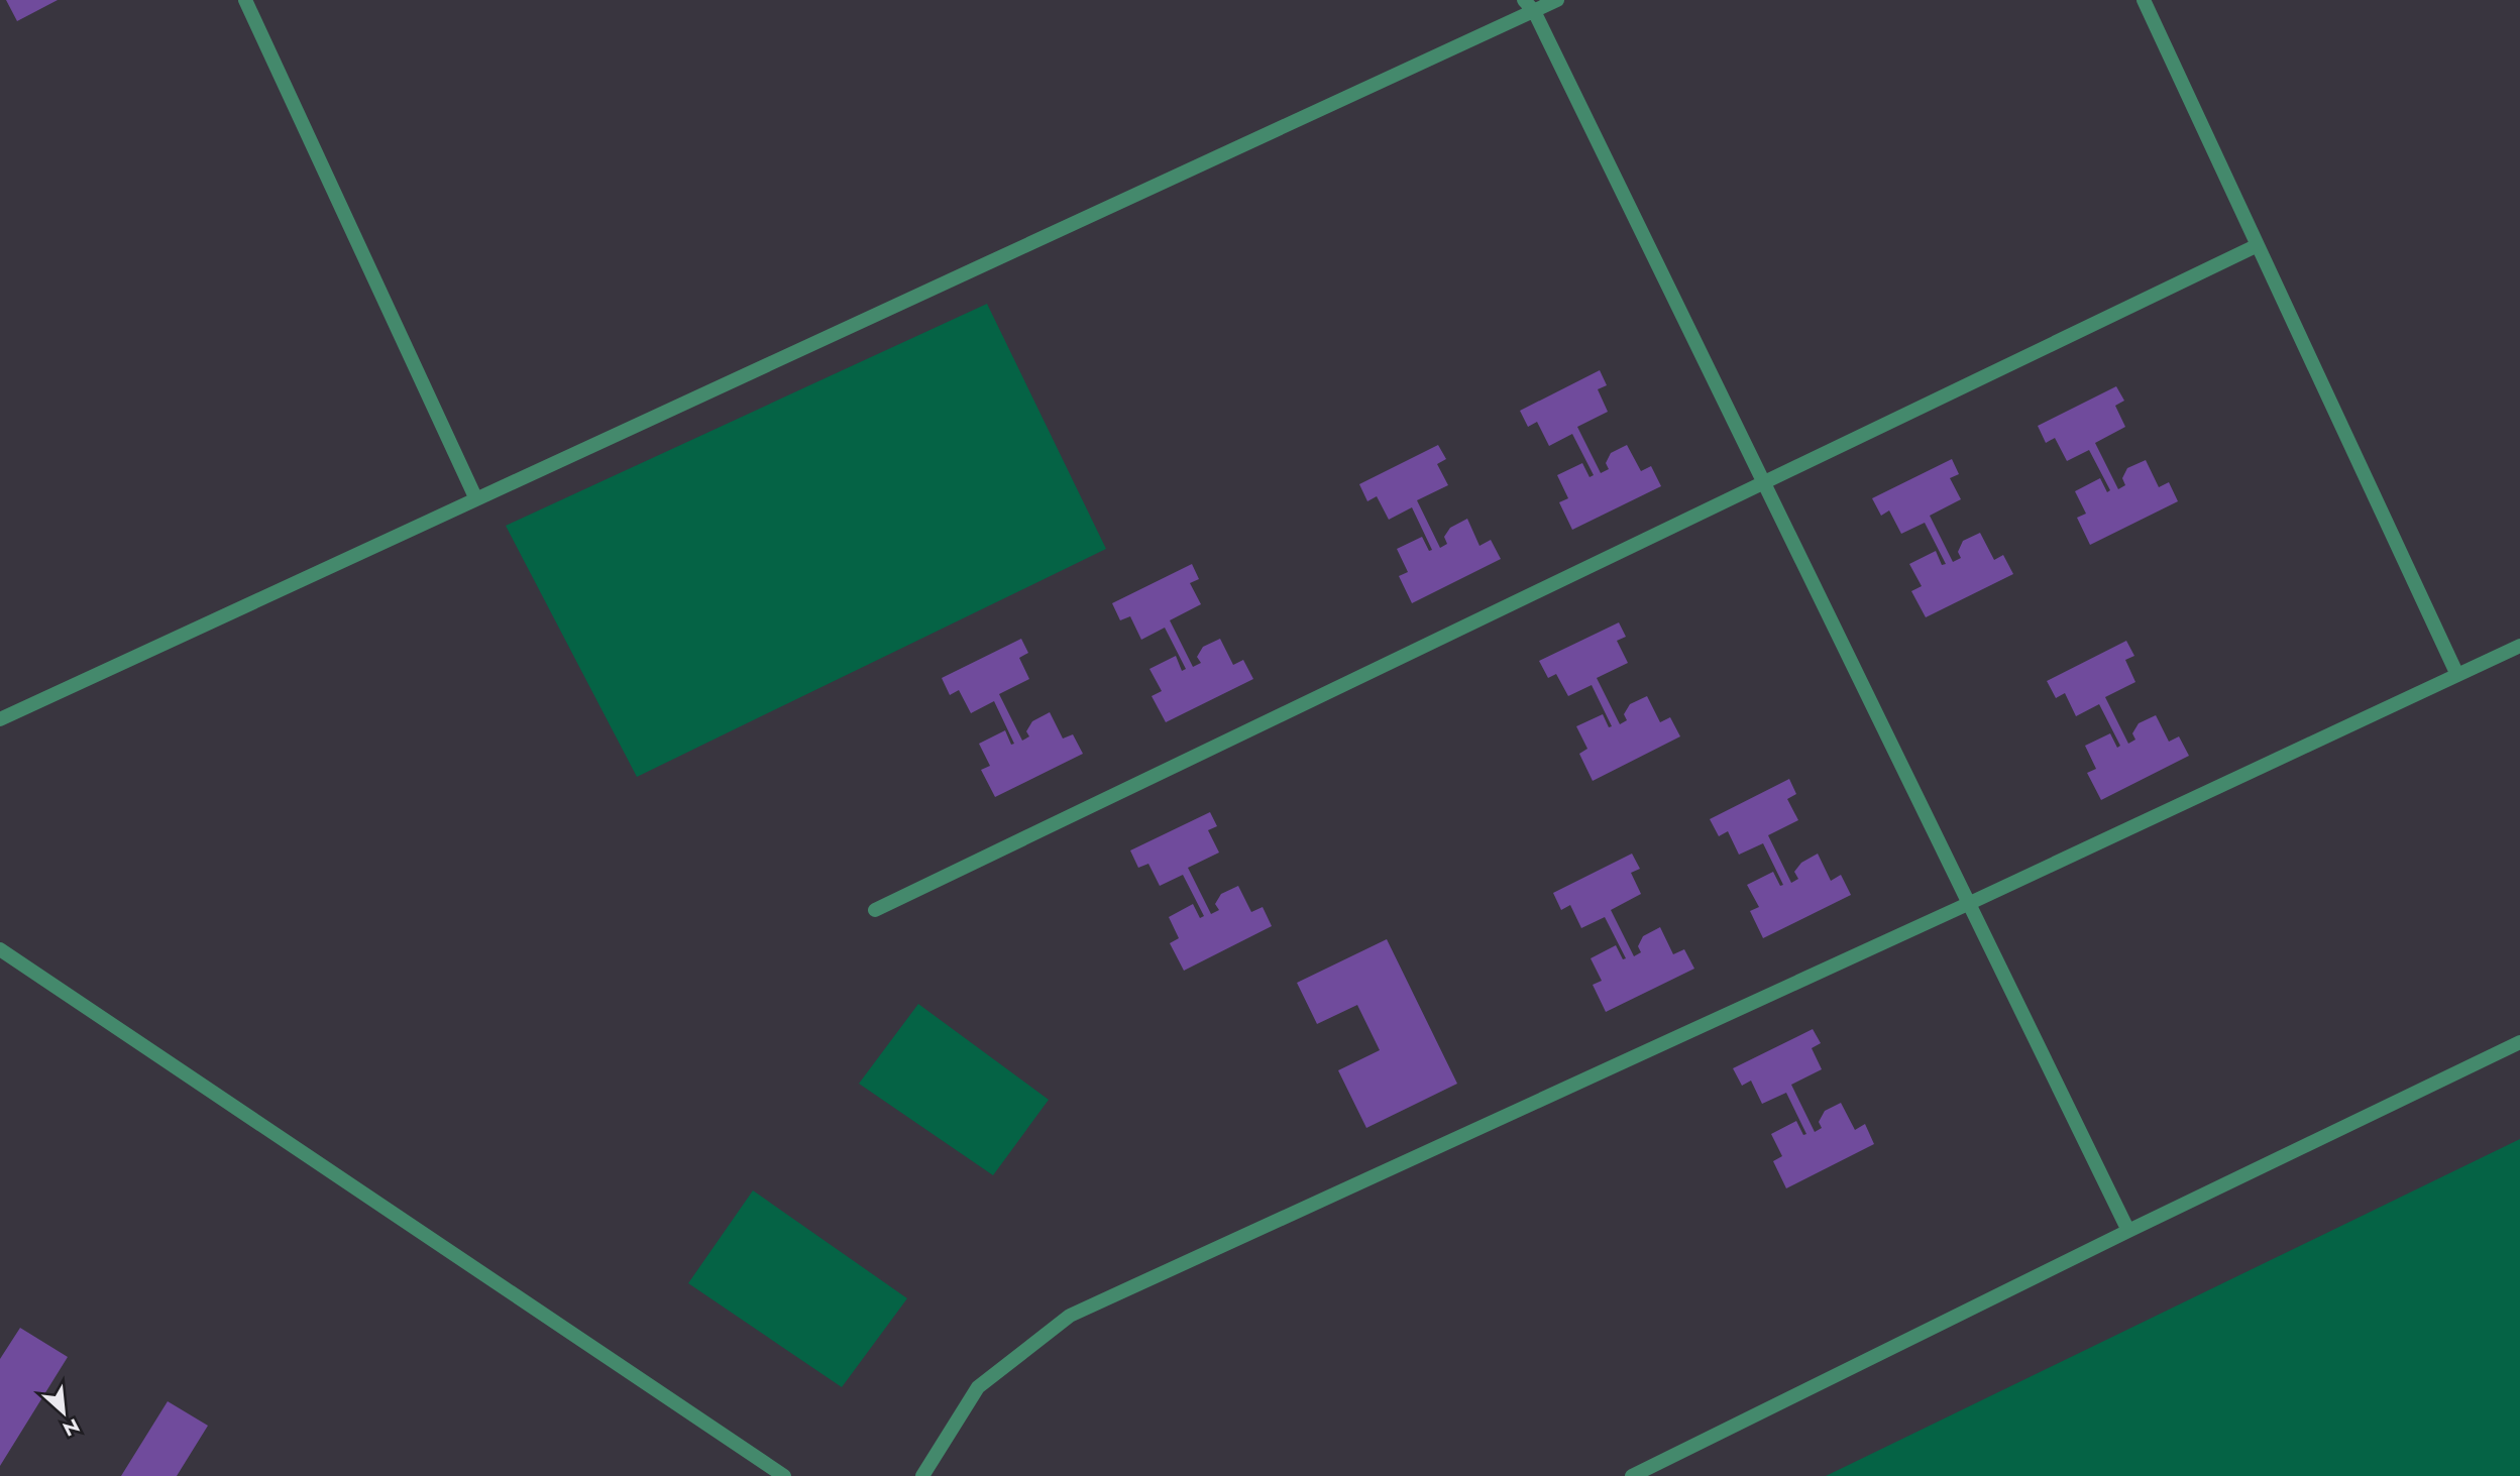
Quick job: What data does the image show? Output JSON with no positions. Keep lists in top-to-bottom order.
{
  "north": "bottom right"
}
